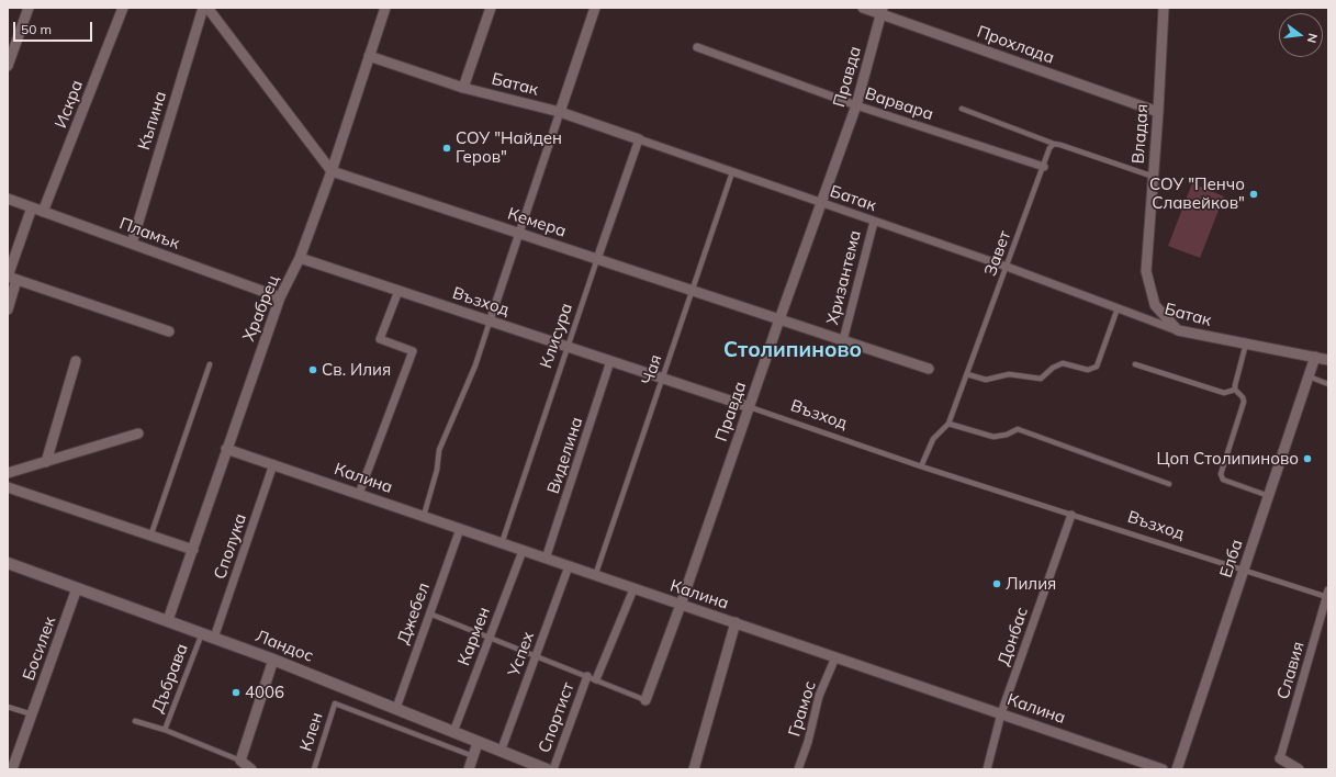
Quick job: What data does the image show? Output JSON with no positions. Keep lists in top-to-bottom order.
{
  "streets": {
    "street": [
      "Прохлада",
      "Правда",
      "Батак",
      "Искра",
      "Варвара",
      "Къпина",
      "Владая",
      "Кемера",
      "Пламък",
      "Хризантема",
      "Възход",
      "Храбрец",
      "Клисура",
      "Виделина",
      "Калина",
      "Сполука",
      "Елба",
      "Джебел",
      "Кармен",
      "Донбас",
      "Ландос",
      "Босилек",
      "Успех",
      "Славия",
      "Грамос",
      "Спортист"
    ],
    "lane": [
      "Завет",
      "Чая",
      "Дъбрава",
      "Клен"
    ]
  },
  "crossings": [
    ["Прохлада", "Правда"],
    ["Прохлада", "Владая"],
    ["Правда", "Батак"],
    ["Правда", "Варвара"],
    ["Правда", "Кемера"],
    ["Правда", "Възход"],
    ["Правда", "Калина"],
    ["Батак", "Владая"],
    ["Батак", "Завет"],
    ["Батак", "Хризантема"],
    ["Батак", "Храбрец"],
    ["Батак", "Клисура"],
    ["Батак", "Чая"],
    ["Батак", "Елба"],
    ["Искра", "Пламък"],
    ["Варвара", "Завет"],
    ["Къпина", "Пламък"],
    ["Кемера", "Хризантема"],
    ["Кемера", "Храбрец"],
    ["Кемера", "Клисура"],
    ["Кемера", "Чая"],
    ["Пламък", "Храбрец"],
    ["Завет", "Възход"],
    ["Възход", "Храбрец"],
    ["Възход", "Клисура"],
    ["Възход", "Чая"],
    ["Възход", "Виделина"],
    ["Възход", "Елба"],
    ["Възход", "Донбас"],
    ["Възход", "Славия"],
    ["Храбрец", "Калина"],
    ["Храбрец", "Ландос"],
    ["Клисура", "Калина"],
    ["Чая", "Калина"],
    ["Виделина", "Калина"],
    ["Калина", "Сполука"],
    ["Калина", "Джебел"],
    ["Калина", "Кармен"],
    ["Калина", "Донбас"],
    ["Калина", "Успех"],
    ["Калина", "Грамос"],
    ["Калина", "Спортист"],
    ["Сполука", "Ландос"],
    ["Джебел", "Ландос"],
    ["Кармен", "Ландос"],
    ["Ландос", "Босилек"],
    ["Ландос", "Успех"],
    ["Ландос", "Дъбрава"]
  ],
  "districts": ["Столипиново"],
  "places": [
    "СОУ \"Найден Геров\"",
    "СОУ \"Пенчо Славейков\"",
    "Св. Илия",
    "Цоп Столипиново",
    "Лилия",
    "4006"
  ],
  "scale_bar": "50 m",
  "north": "right"
}
